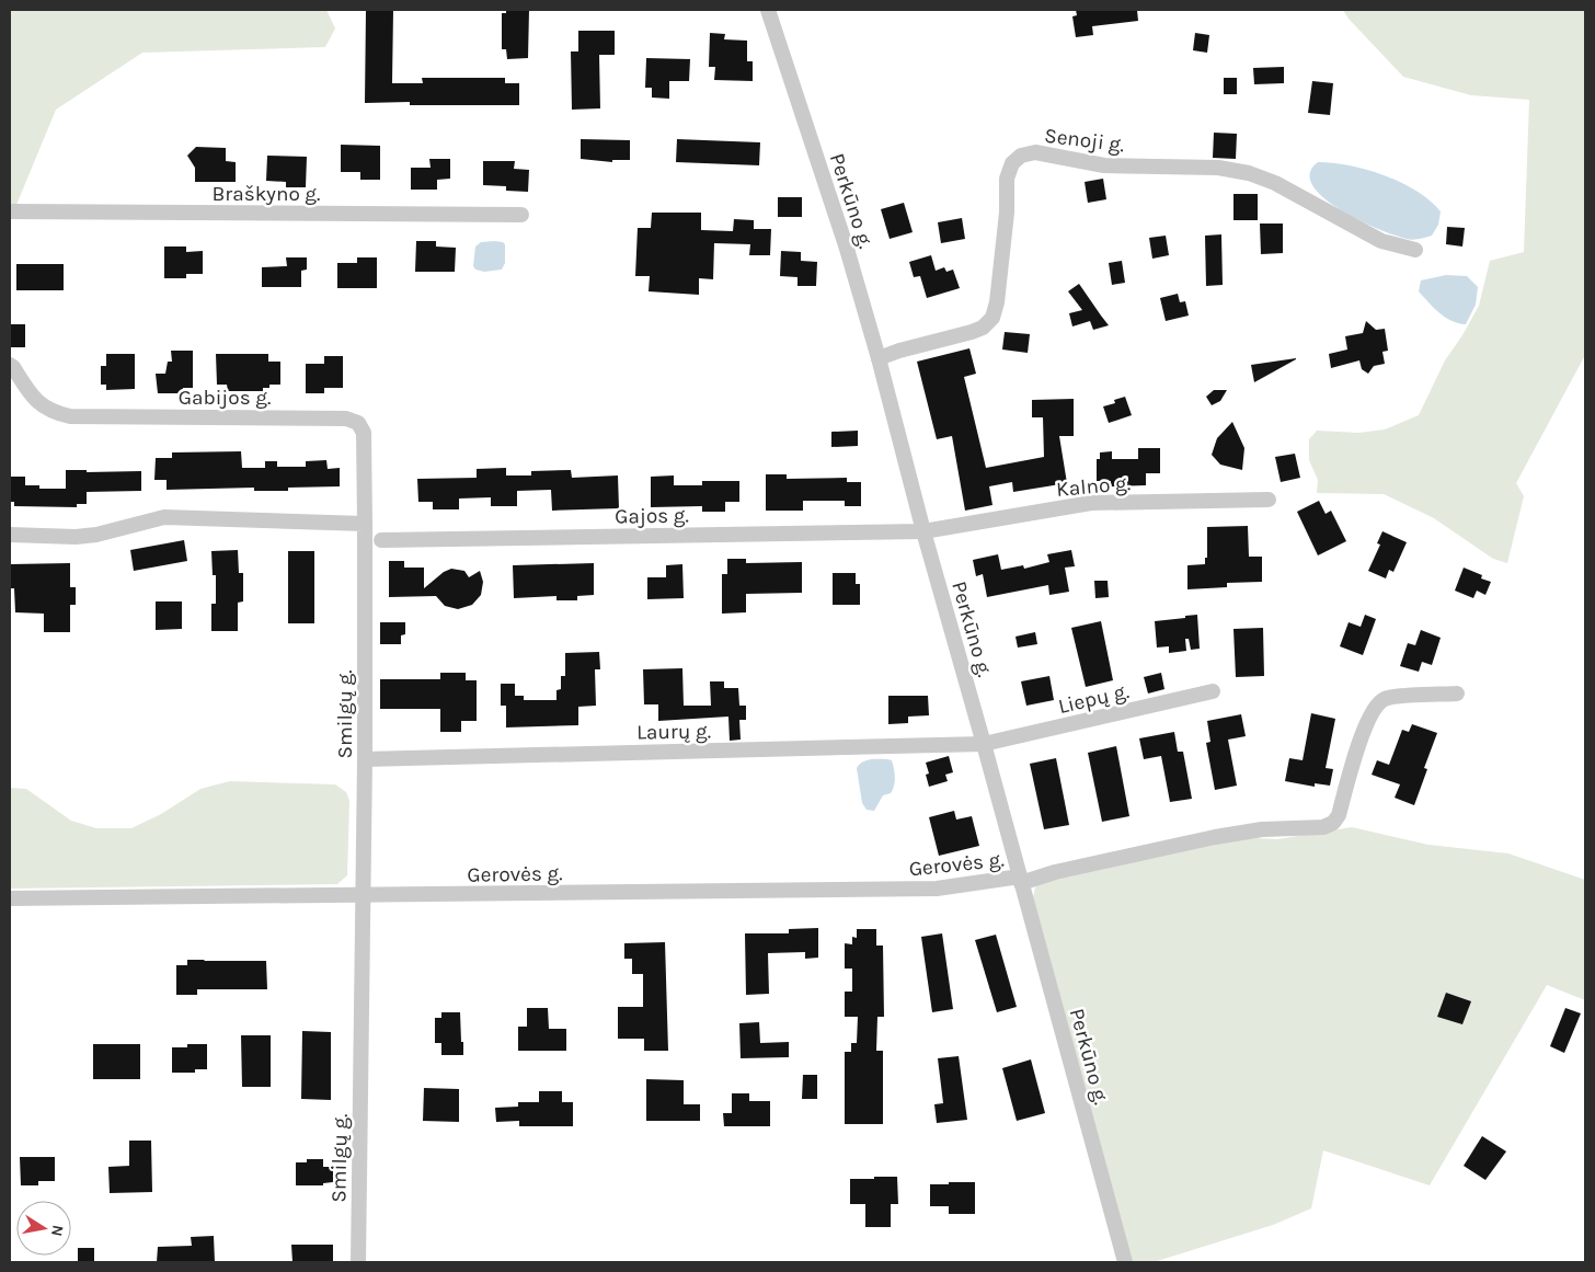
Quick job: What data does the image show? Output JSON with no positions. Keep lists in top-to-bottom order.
{
  "streets": {
    "street": [
      "Senoji g.",
      "Braškyno g.",
      "Perkūno g.",
      "Gabijos g.",
      "Kalno g.",
      "Gajos g.",
      "Liepų g.",
      "Smilgų g.",
      "Laurų g.",
      "Gerovės g."
    ]
  },
  "crossings": [
    ["Senoji g.", "Perkūno g."],
    ["Perkūno g.", "Kalno g."],
    ["Perkūno g.", "Gajos g."],
    ["Perkūno g.", "Liepų g."],
    ["Perkūno g.", "Laurų g."],
    ["Perkūno g.", "Gerovės g."],
    ["Gabijos g.", "Smilgų g."],
    ["Kalno g.", "Gajos g."],
    ["Liepų g.", "Laurų g."],
    ["Smilgų g.", "Laurų g."],
    ["Smilgų g.", "Gerovės g."]
  ],
  "north": "right"
}
